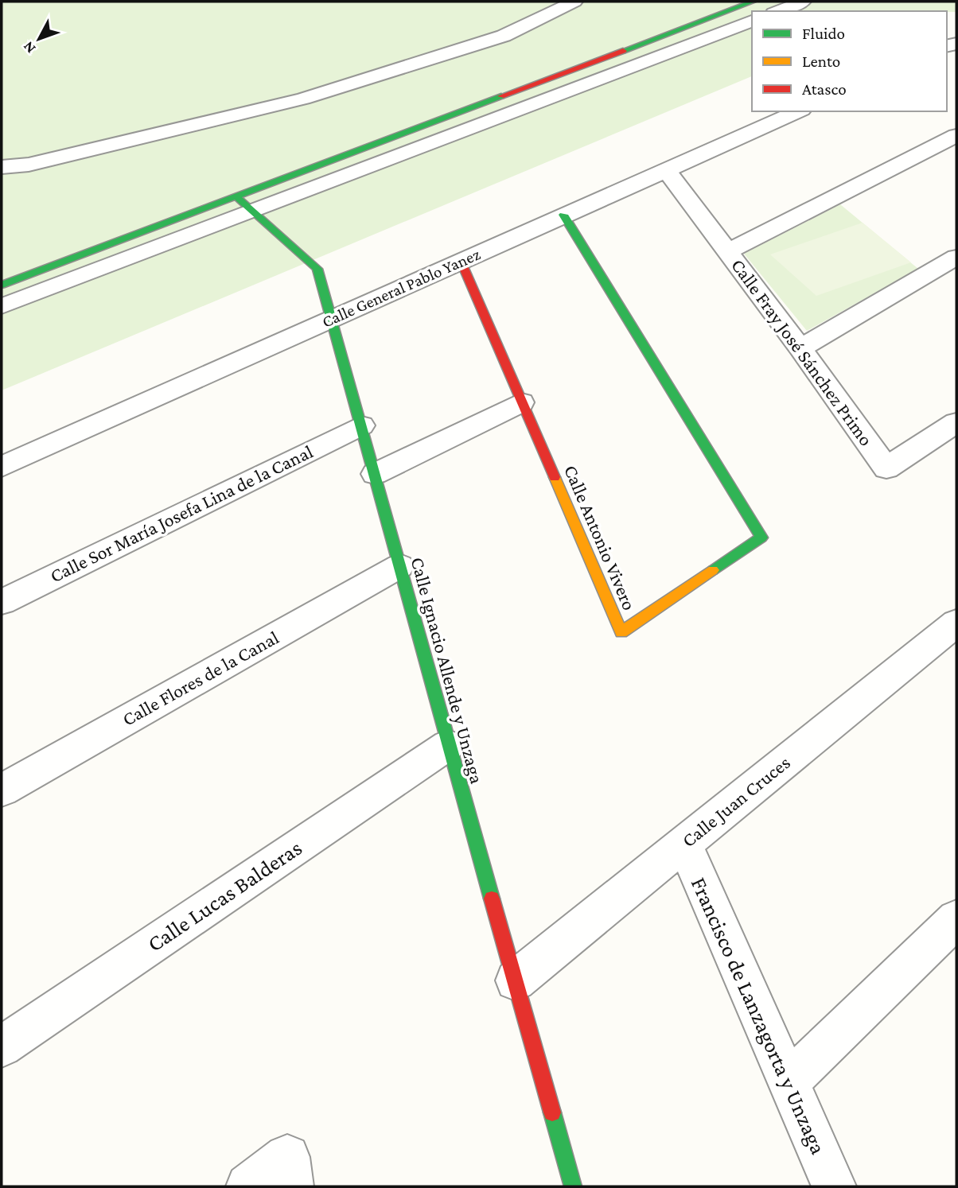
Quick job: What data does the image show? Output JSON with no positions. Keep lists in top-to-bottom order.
{
  "streets": {
    "street": [
      "Calle General Pablo Yanez",
      "Calle Fray José Sánchez Primo",
      "Calle Sor María Josefa Lina de la Canal",
      "Calle Antonio Vivero",
      "Calle Ignacio Allende y Unzaga",
      "Calle Flores de la Canal",
      "Calle Juan Cruces",
      "Calle Lucas Balderas",
      "Francisco de Lanzagorta y Unzaga"
    ]
  },
  "crossings": [
    ["Calle General Pablo Yanez", "Calle Fray José Sánchez Primo"],
    ["Calle General Pablo Yanez", "Calle Antonio Vivero"],
    ["Calle General Pablo Yanez", "Calle Ignacio Allende y Unzaga"],
    ["Calle Sor María Josefa Lina de la Canal", "Calle Ignacio Allende y Unzaga"],
    ["Calle Ignacio Allende y Unzaga", "Calle Flores de la Canal"],
    ["Calle Ignacio Allende y Unzaga", "Calle Juan Cruces"],
    ["Calle Ignacio Allende y Unzaga", "Calle Lucas Balderas"],
    ["Calle Juan Cruces", "Francisco de Lanzagorta y Unzaga"]
  ],
  "legend": ["Fluido", "Lento", "Atasco"],
  "north": "bottom left"
}
